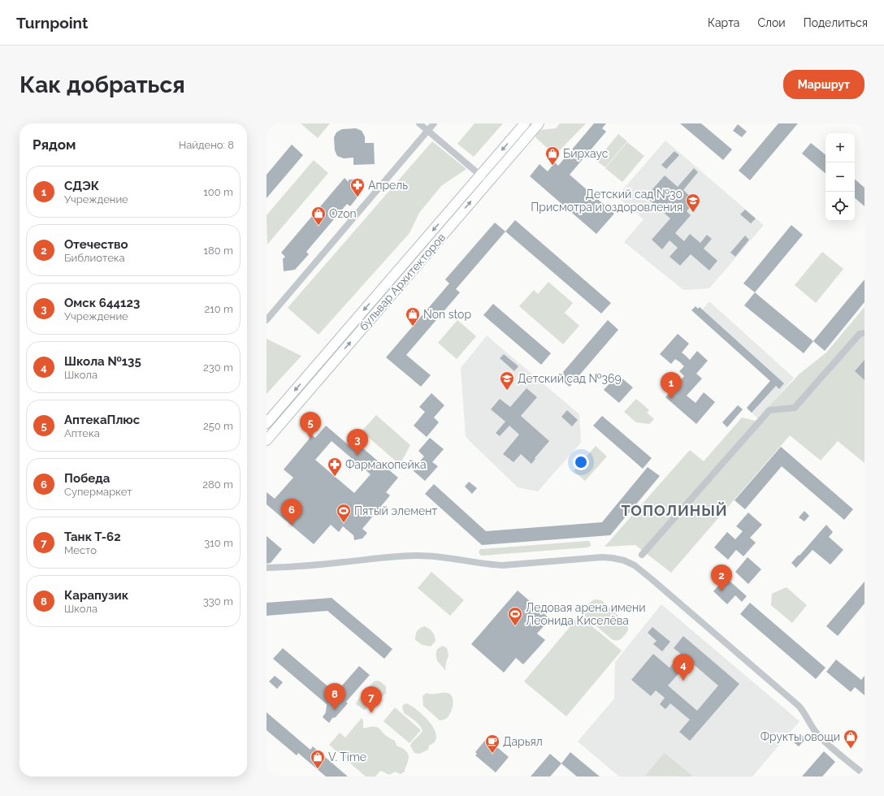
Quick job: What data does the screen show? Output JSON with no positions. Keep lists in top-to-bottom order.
{
  "streets": {
    "main road": ["бульвар Архитекторов"]
  },
  "districts": ["ТОПОЛИНЫЙ"],
  "places": {
    "shop": [
      "Бирхаус",
      "Ozon",
      "Non stop",
      "Фрукты овощи",
      "V. Time"
    ],
    "pharmacy": ["Апрель", "Фармакопейка"],
    "school or university": ["Детский сад №30 Присмотра и оздоровления", "Детский сад №369"],
    "sports": ["Пятый элемент", "Ледовая арена имени Леонида Киселёва"],
    "cafe": ["Дарьял"]
  },
  "page": {
    "header": "Turnpoint",
    "nav": ["Карта", "Слои", "Поделиться"],
    "buttons": "Маршрут",
    "title": "Как добраться",
    "heading": ["Рядом", "Найдено: 8"],
    "map_buttons": ["+", "−"],
    "list": [
      {
        "mark": "1",
        "name": "СДЭК",
        "note": "Учреждение",
        "value": "100 m"
      },
      {
        "mark": "2",
        "name": "Отечество",
        "note": "Библиотека",
        "value": "180 m"
      },
      {
        "mark": "3",
        "name": "Омск 644123",
        "note": "Учреждение",
        "value": "210 m"
      },
      {
        "mark": "4",
        "name": "Школа №135",
        "note": "Школа",
        "value": "230 m"
      },
      {
        "mark": "5",
        "name": "АптекаПлюс",
        "note": "Аптека",
        "value": "250 m"
      },
      {
        "mark": "6",
        "name": "Победа",
        "note": "Супермаркет",
        "value": "280 m"
      },
      {
        "mark": "7",
        "name": "Танк Т-62",
        "note": "Место",
        "value": "310 m"
      },
      {
        "mark": "8",
        "name": "Карапузик",
        "note": "Школа",
        "value": "330 m"
      }
    ],
    "pins": [
      "1",
      "5",
      "3",
      "6",
      "2",
      "4",
      "8",
      "7"
    ]
  }
}
